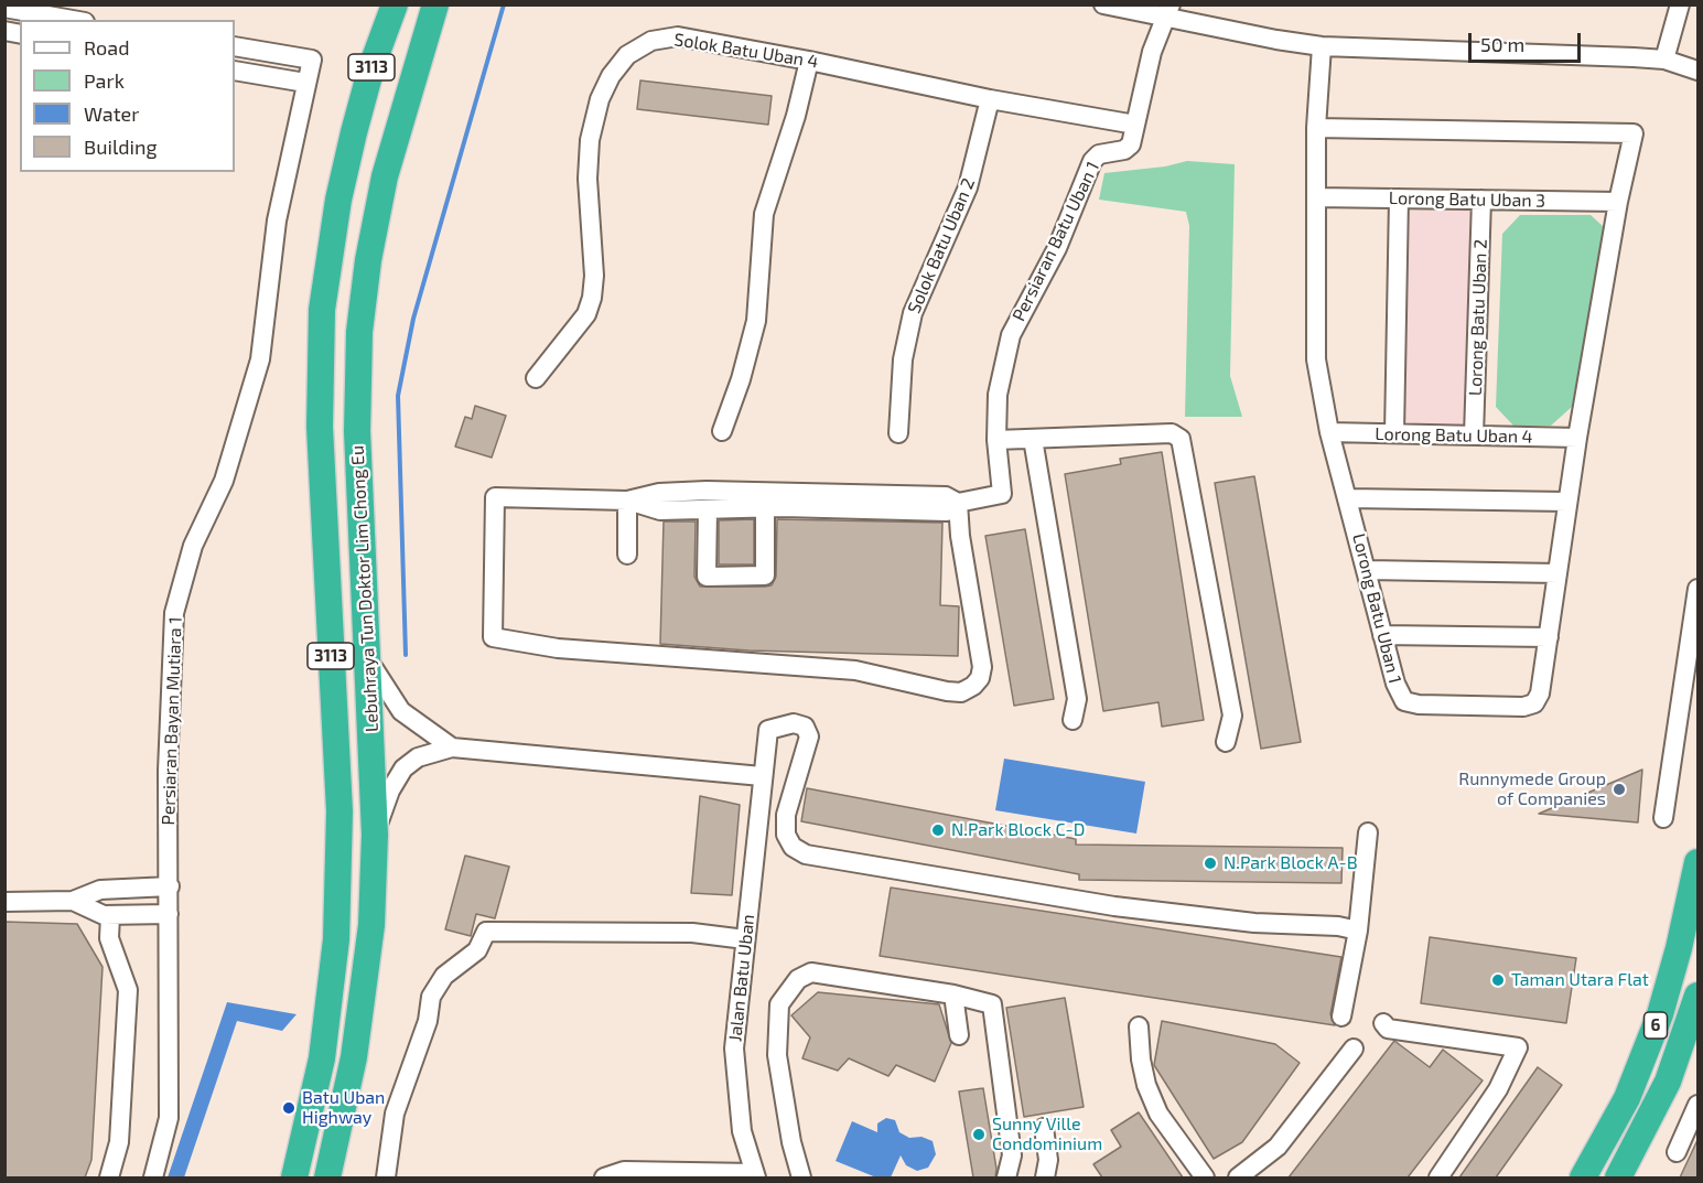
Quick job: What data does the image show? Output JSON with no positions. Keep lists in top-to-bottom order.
{
  "streets": {
    "highway": ["3113", "Lebuhraya Tun Doktor Lim Chong Eu", "6"],
    "street": [
      "Solok Batu Uban 4",
      "Lorong Batu Uban 3",
      "Persiaran Batu Uban 1",
      "Solok Batu Uban 2",
      "Lorong Batu Uban 2",
      "Lorong Batu Uban 4",
      "Lorong Batu Uban 1",
      "Persiaran Bayan Mutiara 1",
      "Jalan Batu Uban"
    ]
  },
  "crossings": [
    ["Solok Batu Uban 4", "Persiaran Batu Uban 1"],
    ["Solok Batu Uban 4", "Solok Batu Uban 2"],
    ["Lorong Batu Uban 3", "Lorong Batu Uban 2"],
    ["Lorong Batu Uban 3", "Lorong Batu Uban 1"],
    ["Lorong Batu Uban 2", "Lorong Batu Uban 4"],
    ["Lorong Batu Uban 4", "Lorong Batu Uban 1"]
  ],
  "places": [
    "Runnymede Group of Companies",
    "N.Park Block C-D",
    "N.Park Block A-B",
    "Taman Utara Flat",
    "Batu Uban Highway",
    "Sunny Ville Condominium"
  ],
  "legend": [
    "Road",
    "Park",
    "Water",
    "Building"
  ],
  "scale_bar": "50 m"
}
